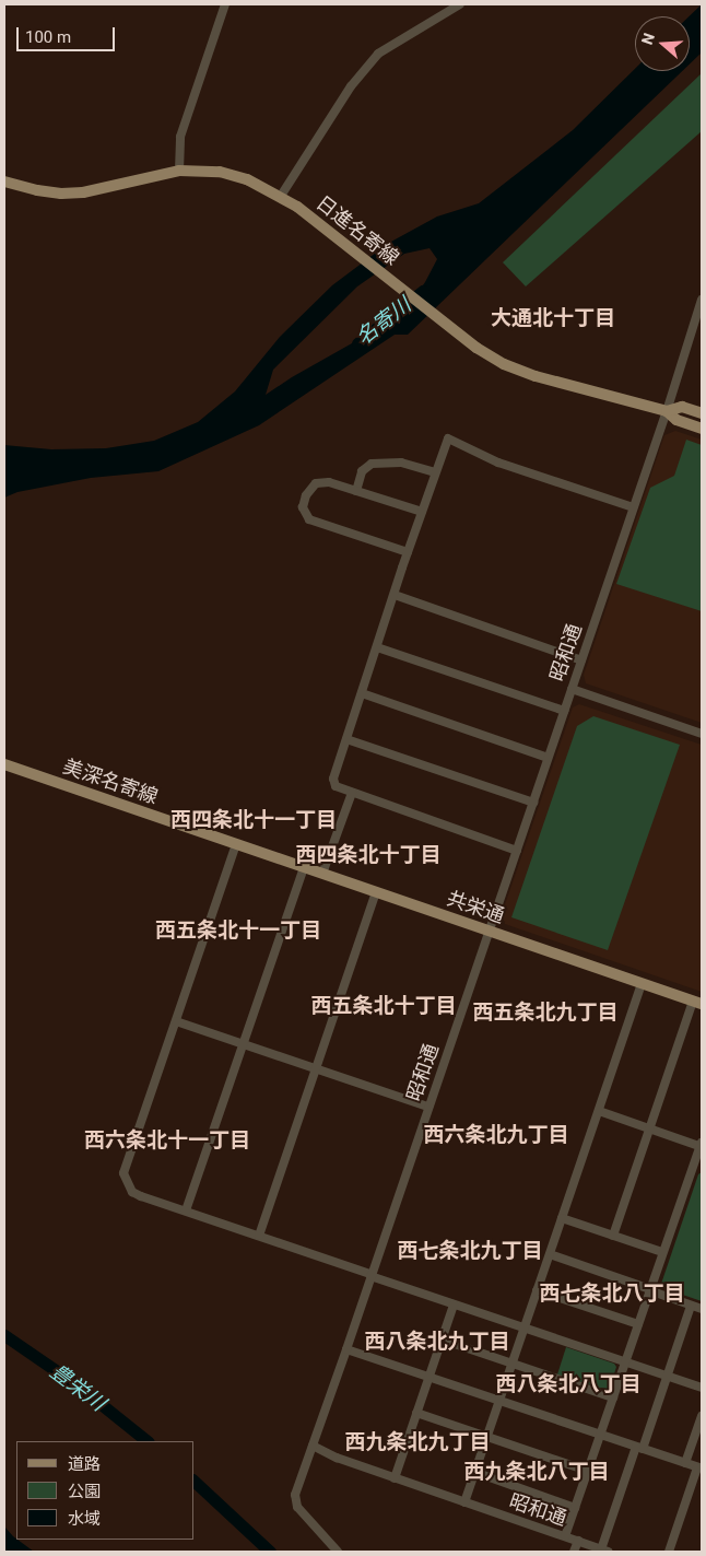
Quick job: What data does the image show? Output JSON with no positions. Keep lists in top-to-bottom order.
{
  "streets": {
    "main road": ["日進名寄線", "美深名寄線", "共栄通"],
    "street": ["昭和通"]
  },
  "crossings": [
    ["日進名寄線", "昭和通"],
    ["昭和通", "共栄通"],
    ["美深名寄線", "共栄通"]
  ],
  "districts": [
    "大通北十丁目",
    "西四条北十一丁目",
    "西四条北十丁目",
    "西五条北十一丁目",
    "西五条北十丁目",
    "西五条北九丁目",
    "西六条北九丁目",
    "西六条北十一丁目",
    "西七条北九丁目",
    "西七条北八丁目",
    "西八条北九丁目",
    "西八条北八丁目",
    "西九条北九丁目",
    "西九条北八丁目"
  ],
  "water": ["名寄川", "豊栄川"],
  "legend": ["道路", "公園", "水域"],
  "scale_bar": "100 m",
  "north": "left"
}
